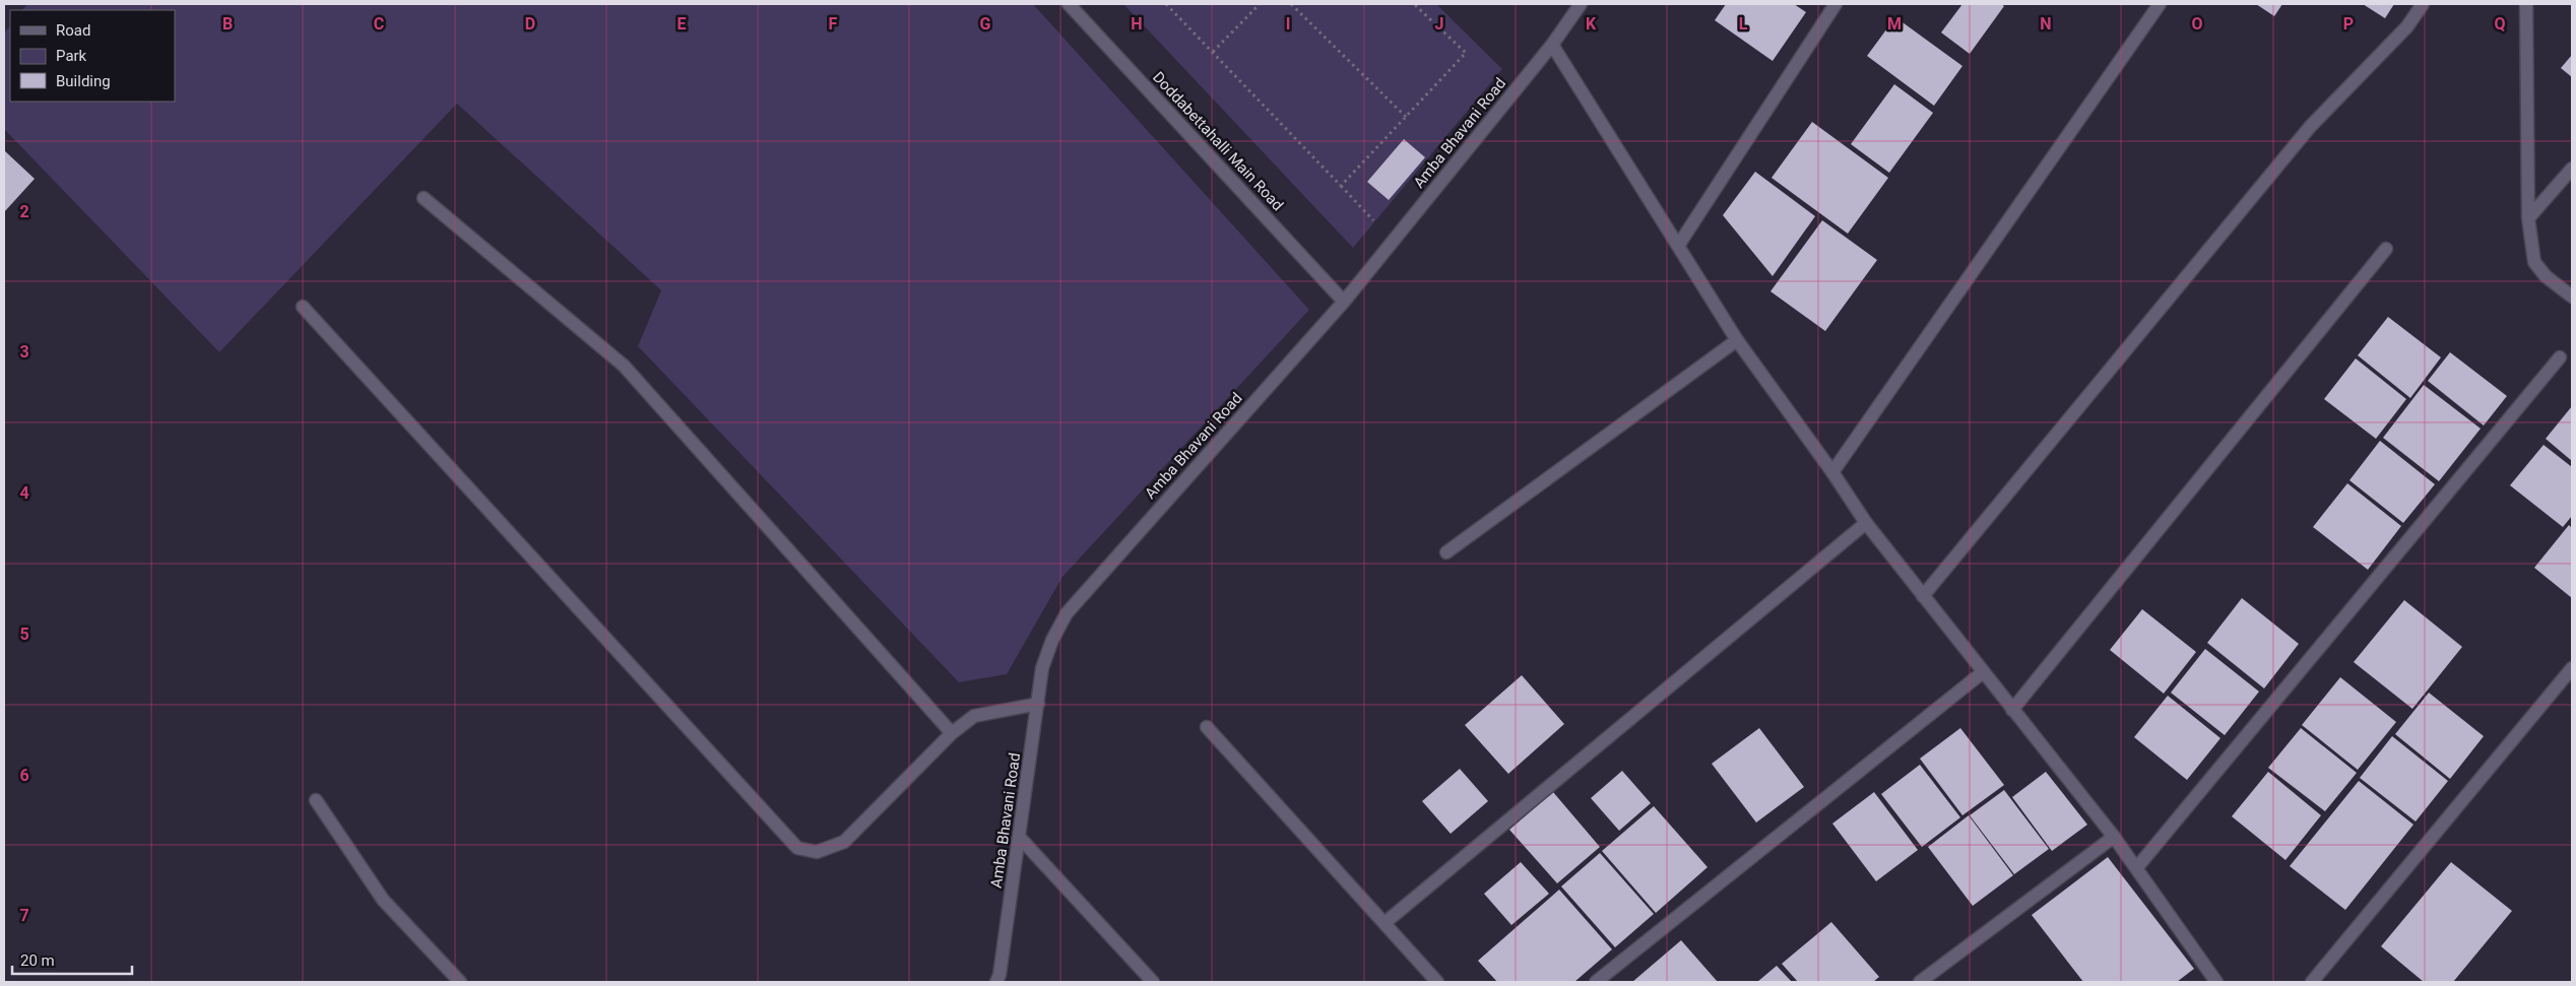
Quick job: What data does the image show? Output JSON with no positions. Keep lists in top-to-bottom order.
{
  "streets": {
    "street": ["Amba Bhavani Road", "Doddabettahalli Main Road"]
  },
  "crossings": [
    ["Amba Bhavani Road", "Doddabettahalli Main Road"]
  ],
  "legend": ["Road", "Park", "Building"],
  "scale_bar": "20 m",
  "grid": {
    "columns": [
      "B",
      "C",
      "D",
      "E",
      "F",
      "G",
      "H",
      "I",
      "J",
      "K",
      "L",
      "M",
      "N",
      "O",
      "P",
      "Q"
    ],
    "rows": [
      "2",
      "3",
      "4",
      "5",
      "6",
      "7"
    ]
  }
}
